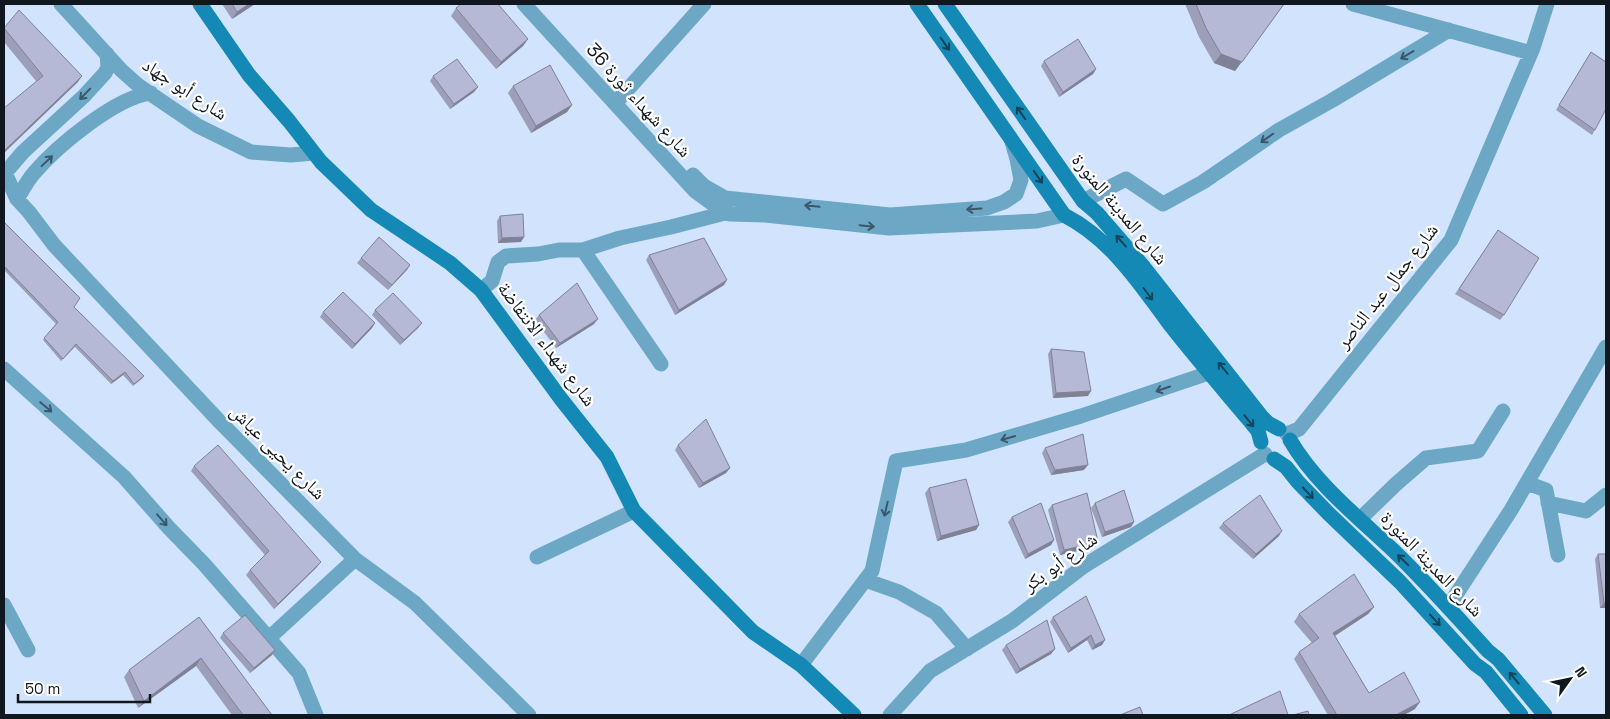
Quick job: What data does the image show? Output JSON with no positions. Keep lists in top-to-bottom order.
{
  "streets": {
    "main road": ["شارع المدينة المنورة", "شارع شهداء الانتفاضة"],
    "street": [
      "شارع أبو جهاد",
      "شارع شهداء ثورة 36",
      "شارع جمال عبد الناصر",
      "شارع يحيى عياش",
      "شارع أبو بكر"
    ]
  },
  "crossings": [
    ["شارع أبو جهاد", "شارع شهداء الانتفاضة"],
    ["شارع المدينة المنورة", "شارع جمال عبد الناصر"],
    ["شارع المدينة المنورة", "شارع أبو بكر"],
    ["شارع جمال عبد الناصر", "شارع أبو بكر"]
  ],
  "scale_bar": "50 m",
  "north": "top right"
}
